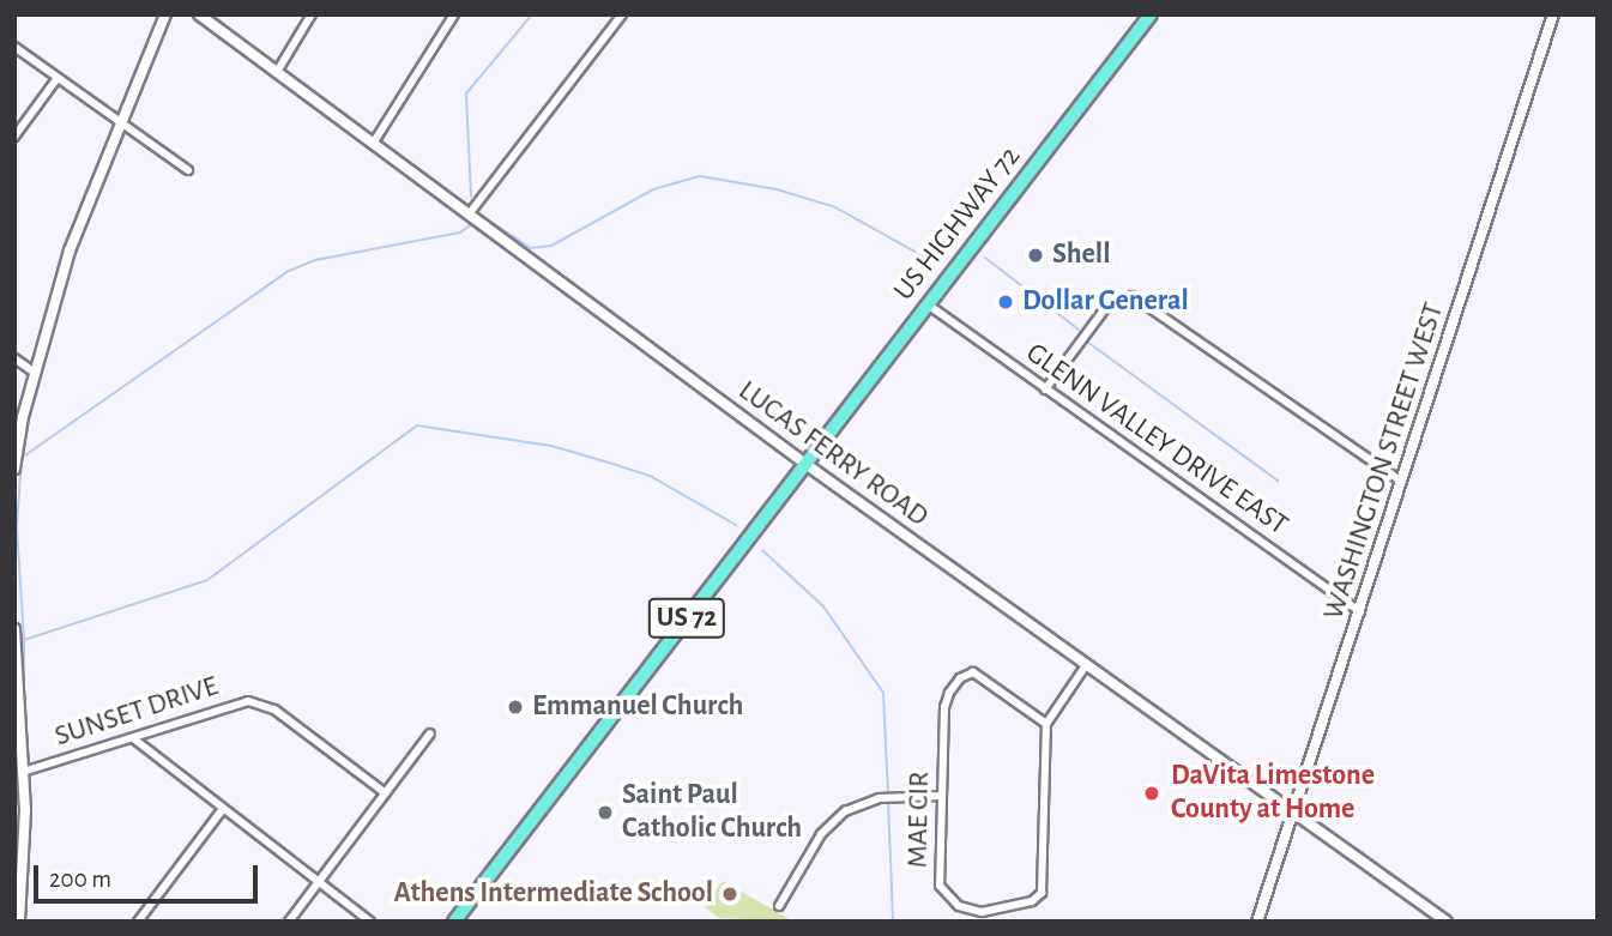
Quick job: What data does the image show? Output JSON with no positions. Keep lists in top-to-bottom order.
{
  "streets": {
    "highway": ["US HIGHWAY 72", "US 72"],
    "street": [
      "GLENN VALLEY DRIVE EAST",
      "LUCAS FERRY ROAD",
      "WASHINGTON STREET WEST",
      "SUNSET DRIVE",
      "MAE CIR"
    ]
  },
  "crossings": [
    ["US HIGHWAY 72", "GLENN VALLEY DRIVE EAST"],
    ["US HIGHWAY 72", "LUCAS FERRY ROAD"],
    ["US HIGHWAY 72", "US 72"],
    ["GLENN VALLEY DRIVE EAST", "WASHINGTON STREET WEST"],
    ["LUCAS FERRY ROAD", "WASHINGTON STREET WEST"],
    ["LUCAS FERRY ROAD", "US 72"]
  ],
  "places": [
    "Shell",
    "Dollar General",
    "Emmanuel Church",
    "DaVita Limestone County at Home",
    "Saint Paul Catholic Church",
    "Athens Intermediate School"
  ],
  "scale_bar": "200 m"
}
